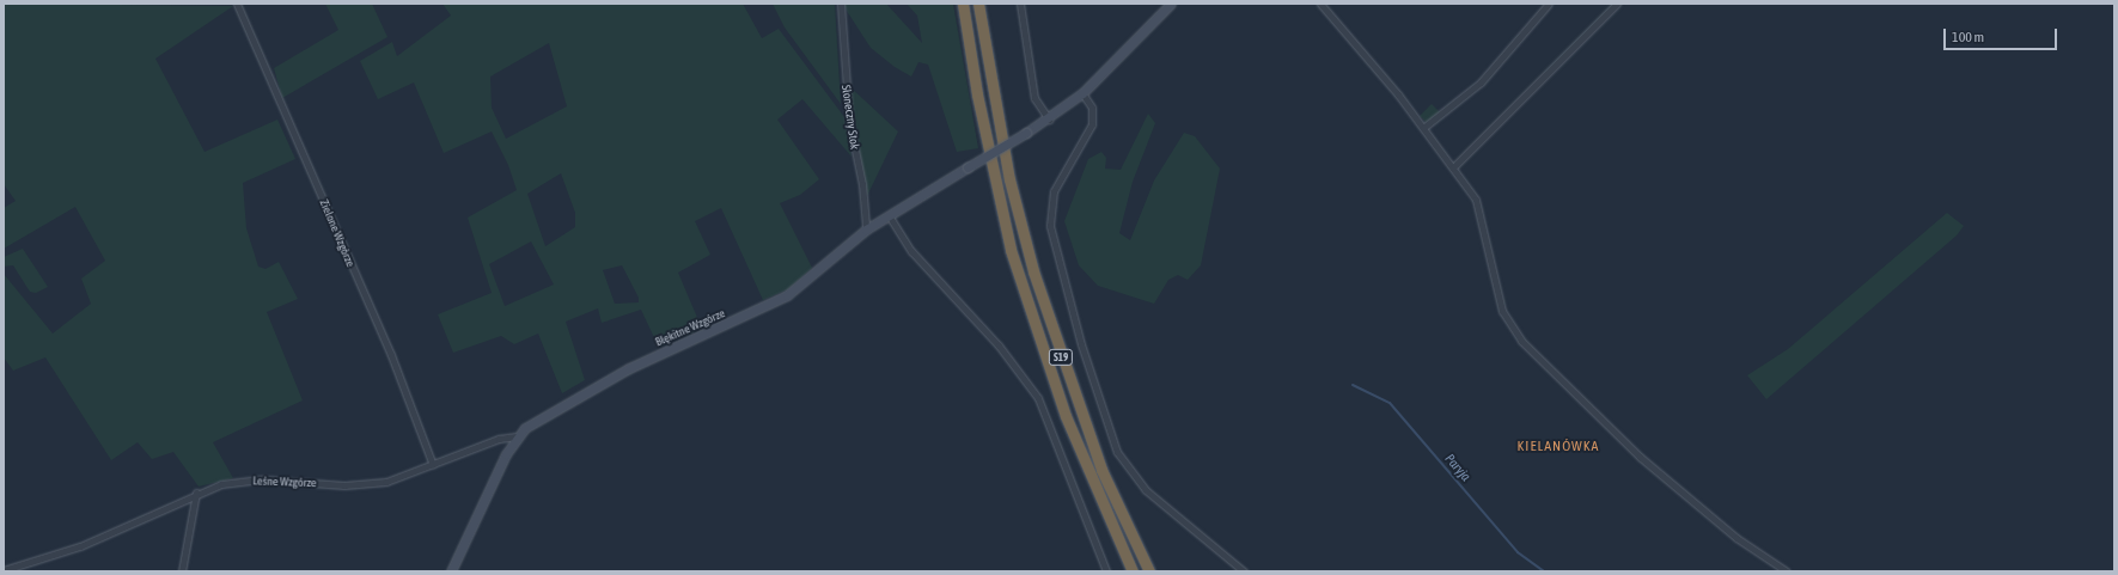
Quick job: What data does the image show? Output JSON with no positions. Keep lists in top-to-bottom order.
{
  "streets": {
    "highway": ["S19"],
    "street": [
      "Słoneczny Stok",
      "Zielone Wzgórze",
      "Błękitne Wzgórze",
      "Leśne Wzgórze"
    ]
  },
  "crossings": [
    ["Słoneczny Stok", "Błękitne Wzgórze"],
    ["Zielone Wzgórze", "Leśne Wzgórze"],
    ["Błękitne Wzgórze", "Leśne Wzgórze"]
  ],
  "districts": ["KIELANÓWKA"],
  "water": ["Paryja"],
  "scale_bar": "100 m"
}
